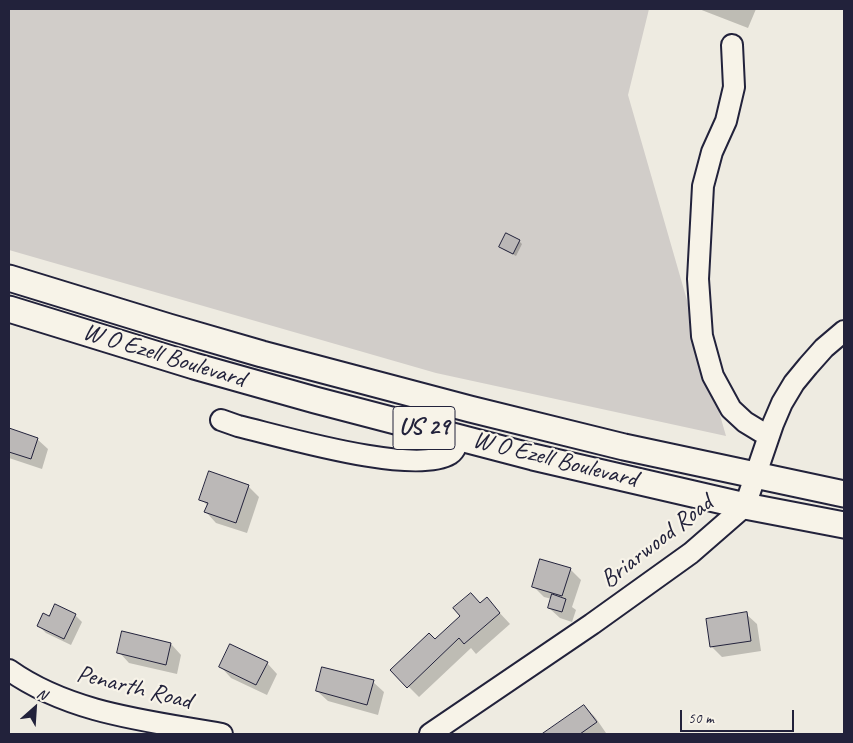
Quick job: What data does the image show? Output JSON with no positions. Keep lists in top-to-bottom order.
{
  "streets": {
    "main road": ["W O Ezell Boulevard", "US 29"],
    "street": ["Briarwood Road", "Penarth Road"]
  },
  "crossings": [
    ["W O Ezell Boulevard", "Briarwood Road"]
  ],
  "scale_bar": "50 m",
  "north": "top right"
}
